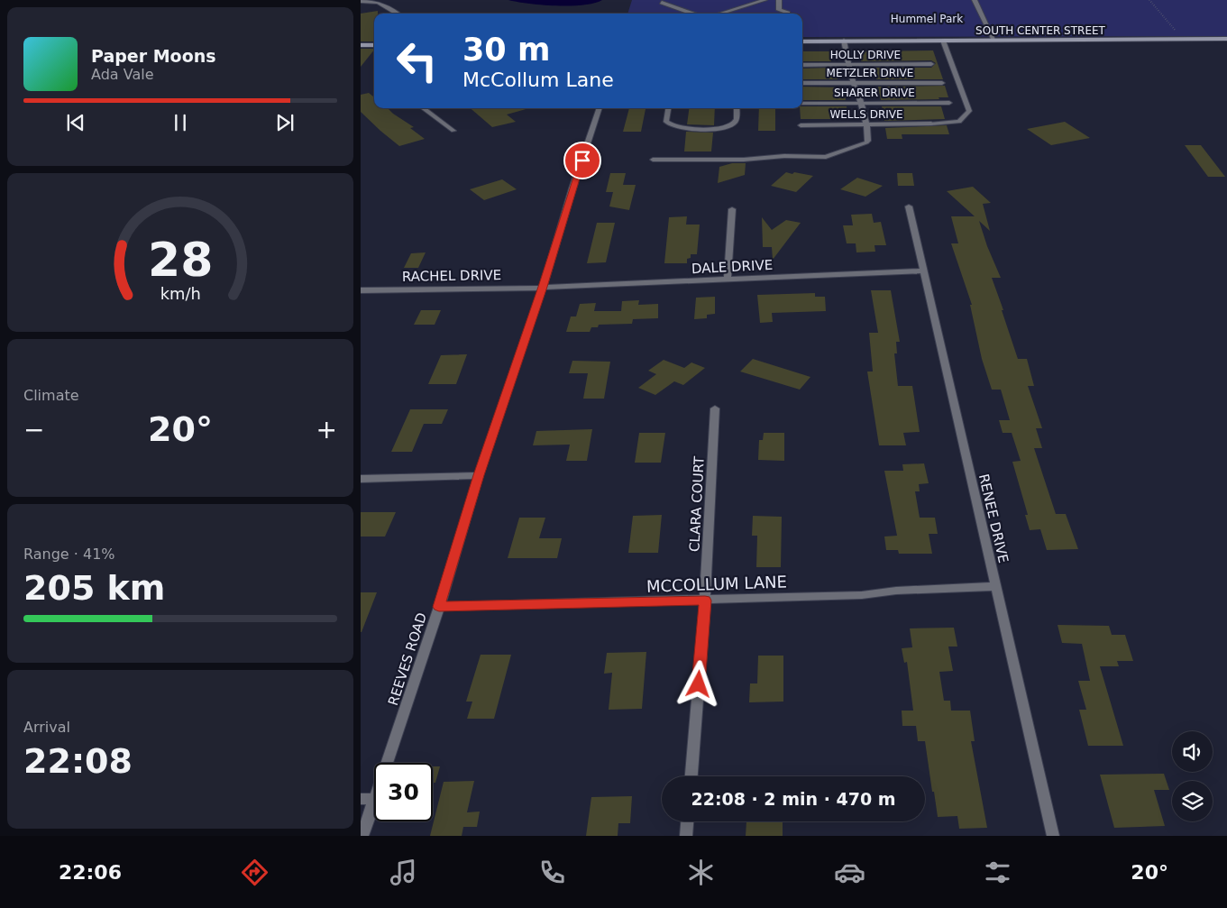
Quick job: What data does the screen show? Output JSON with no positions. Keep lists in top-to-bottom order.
{
  "streets": {
    "main road": ["SOUTH CENTER STREET"],
    "street": [
      "HOLLY DRIVE",
      "METZLER DRIVE",
      "SHARER DRIVE",
      "WELLS DRIVE",
      "DALE DRIVE",
      "RACHEL DRIVE",
      "CLARA COURT",
      "RENEE DRIVE",
      "MCCOLLUM LANE",
      "REEVES ROAD"
    ]
  },
  "crossings": [
    ["SOUTH CENTER STREET", "WELLS DRIVE"],
    ["DALE DRIVE", "RACHEL DRIVE"],
    ["DALE DRIVE", "RENEE DRIVE"],
    ["DALE DRIVE", "REEVES ROAD"],
    ["RACHEL DRIVE", "REEVES ROAD"],
    ["CLARA COURT", "MCCOLLUM LANE"],
    ["RENEE DRIVE", "MCCOLLUM LANE"],
    ["MCCOLLUM LANE", "REEVES ROAD"]
  ],
  "parks": ["Hummel Park"],
  "page": {
    "turn": ["30 m", "McCollum Lane"],
    "song": ["Paper Moons", "Ada Vale"],
    "tile": [
      "Climate",
      ["Range · 41%", "205 km"],
      ["Arrival", "22:08"]
    ],
    "heat": ["−", "20°", "+"],
    "limit": "30",
    "trip": "22:08 · 2 min · 470 m",
    "tabs": ["22:06", "20°"],
    "gauge": ["28", "km/h"]
  }
}
